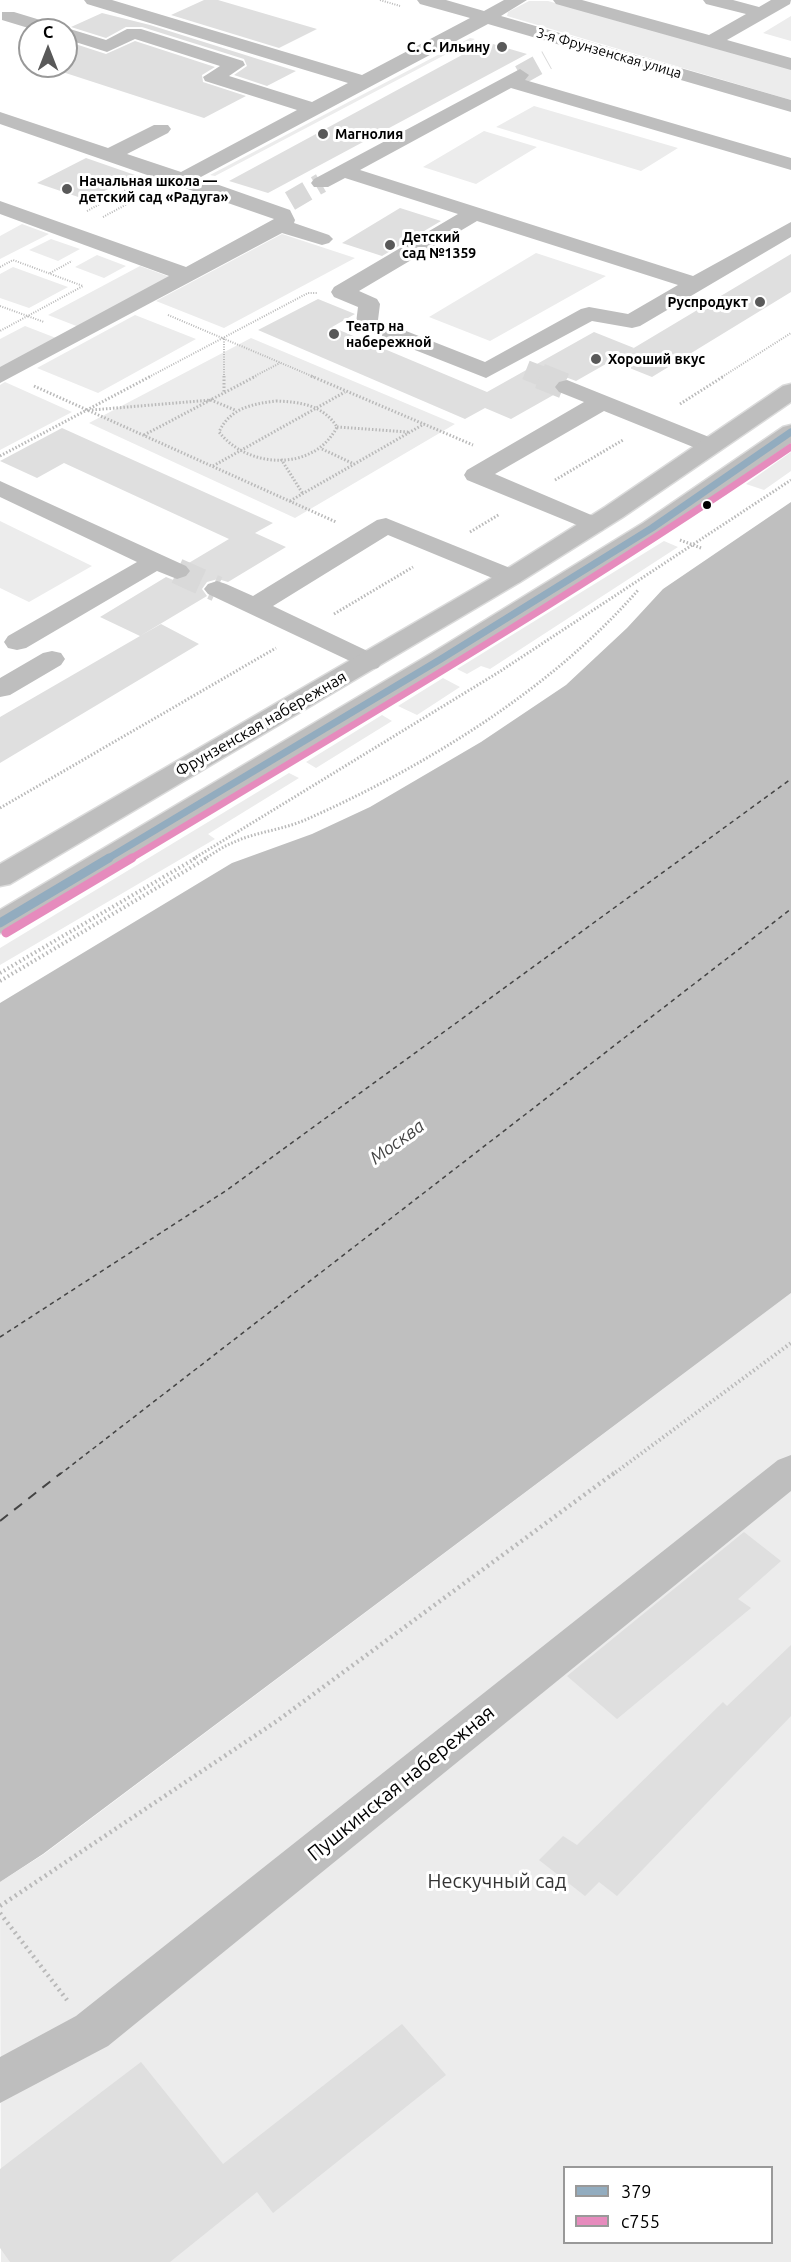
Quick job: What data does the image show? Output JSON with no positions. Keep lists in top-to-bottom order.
{
  "streets": {
    "main road": ["3-я Фрунзенская улица", "Фрунзенская набережная", "Пушкинская набережная"]
  },
  "water": ["Москва"],
  "parks": ["Нескучный сад"],
  "places": [
    "С. С. Ильину",
    "Магнолия",
    "Начальная школа — детский сад «Радуга»",
    "Детский сад №1359",
    "Руспродукт",
    "Театр на набережной",
    "Хороший вкус"
  ],
  "lines": ["transit line 379", "transit line с755"],
  "legend": ["379", "с755"],
  "north": "top"
}
